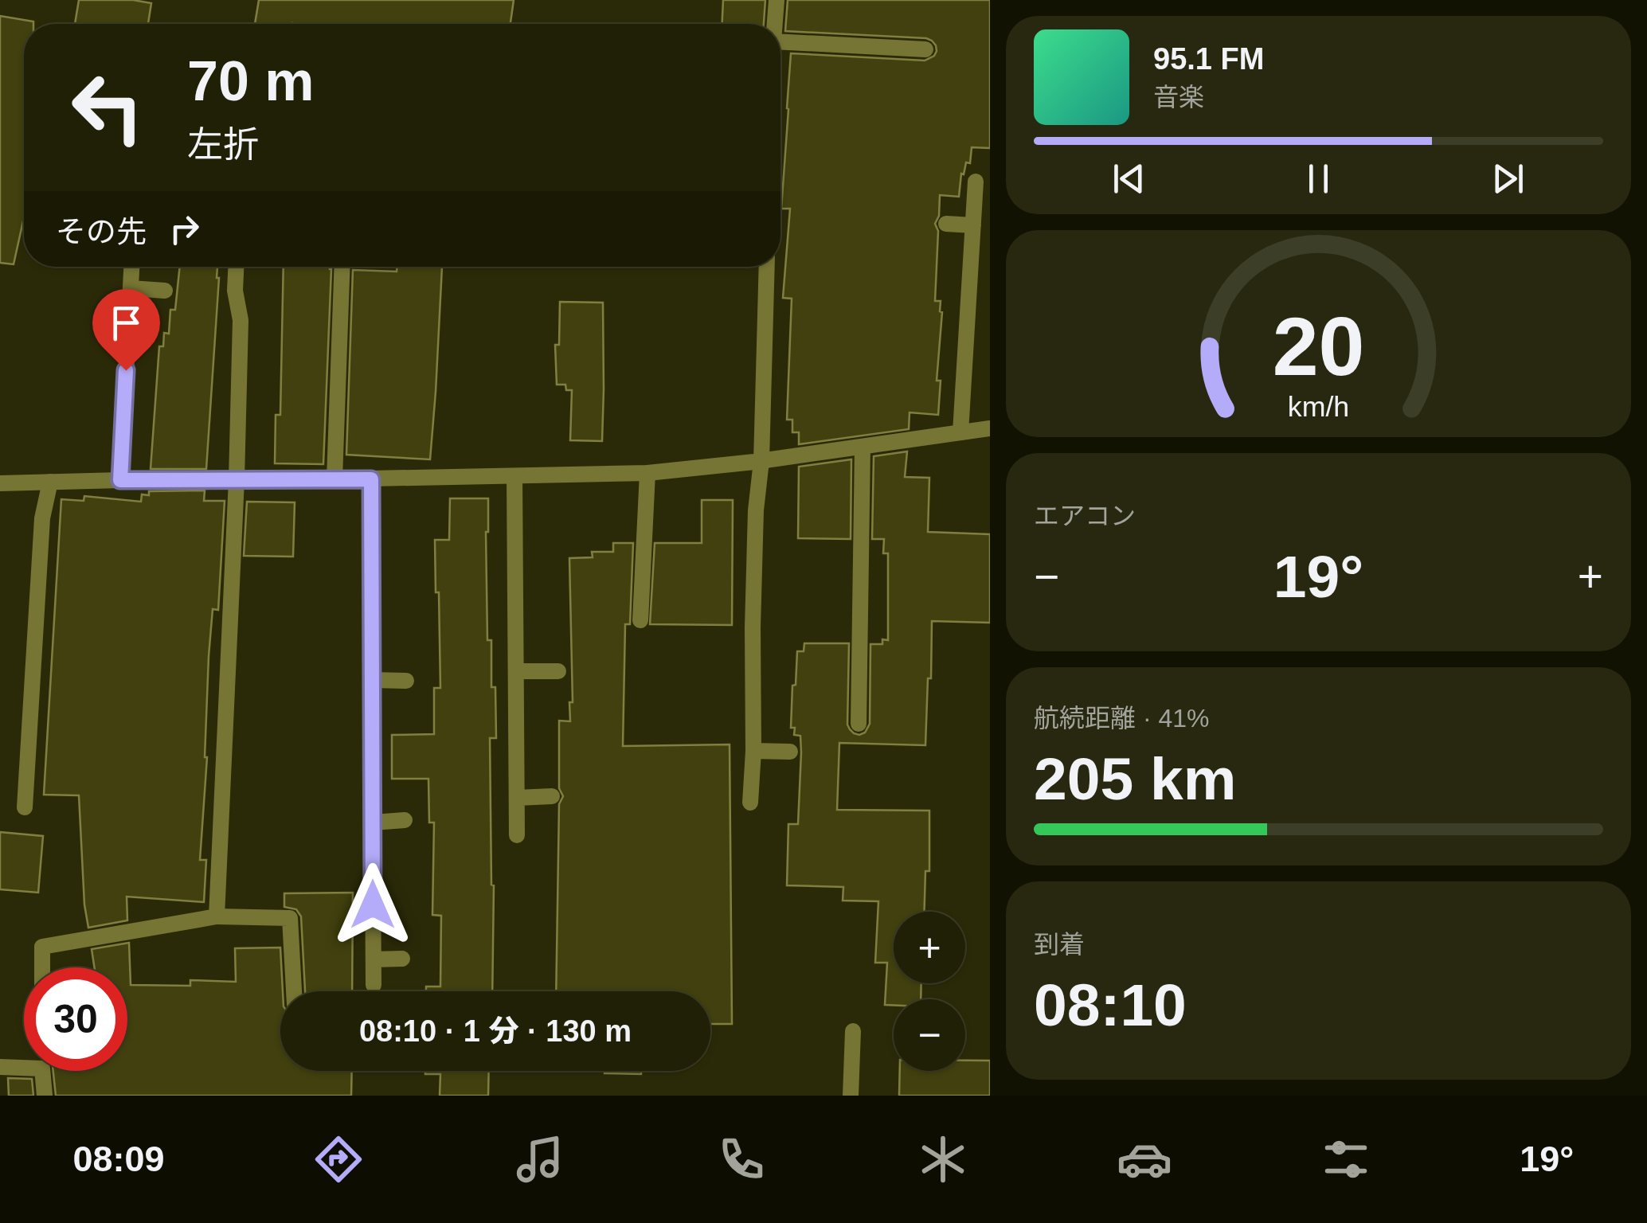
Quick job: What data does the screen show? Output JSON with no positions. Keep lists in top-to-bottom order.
{
  "page": {
    "turn": ["70 m", "左折"],
    "song": ["95.1 FM", "音楽"],
    "then": "その先",
    "tile": [
      "エアコン",
      ["航続距離 · 41%", "205 km"],
      ["到着", "08:10"]
    ],
    "heat": ["−", "19°", "+"],
    "map_buttons": ["+", "−"],
    "limit": "30",
    "trip": "08:10 · 1 分 · 130 m",
    "tabs": ["08:09", "19°"],
    "gauge": ["20", "km/h"]
  }
}
